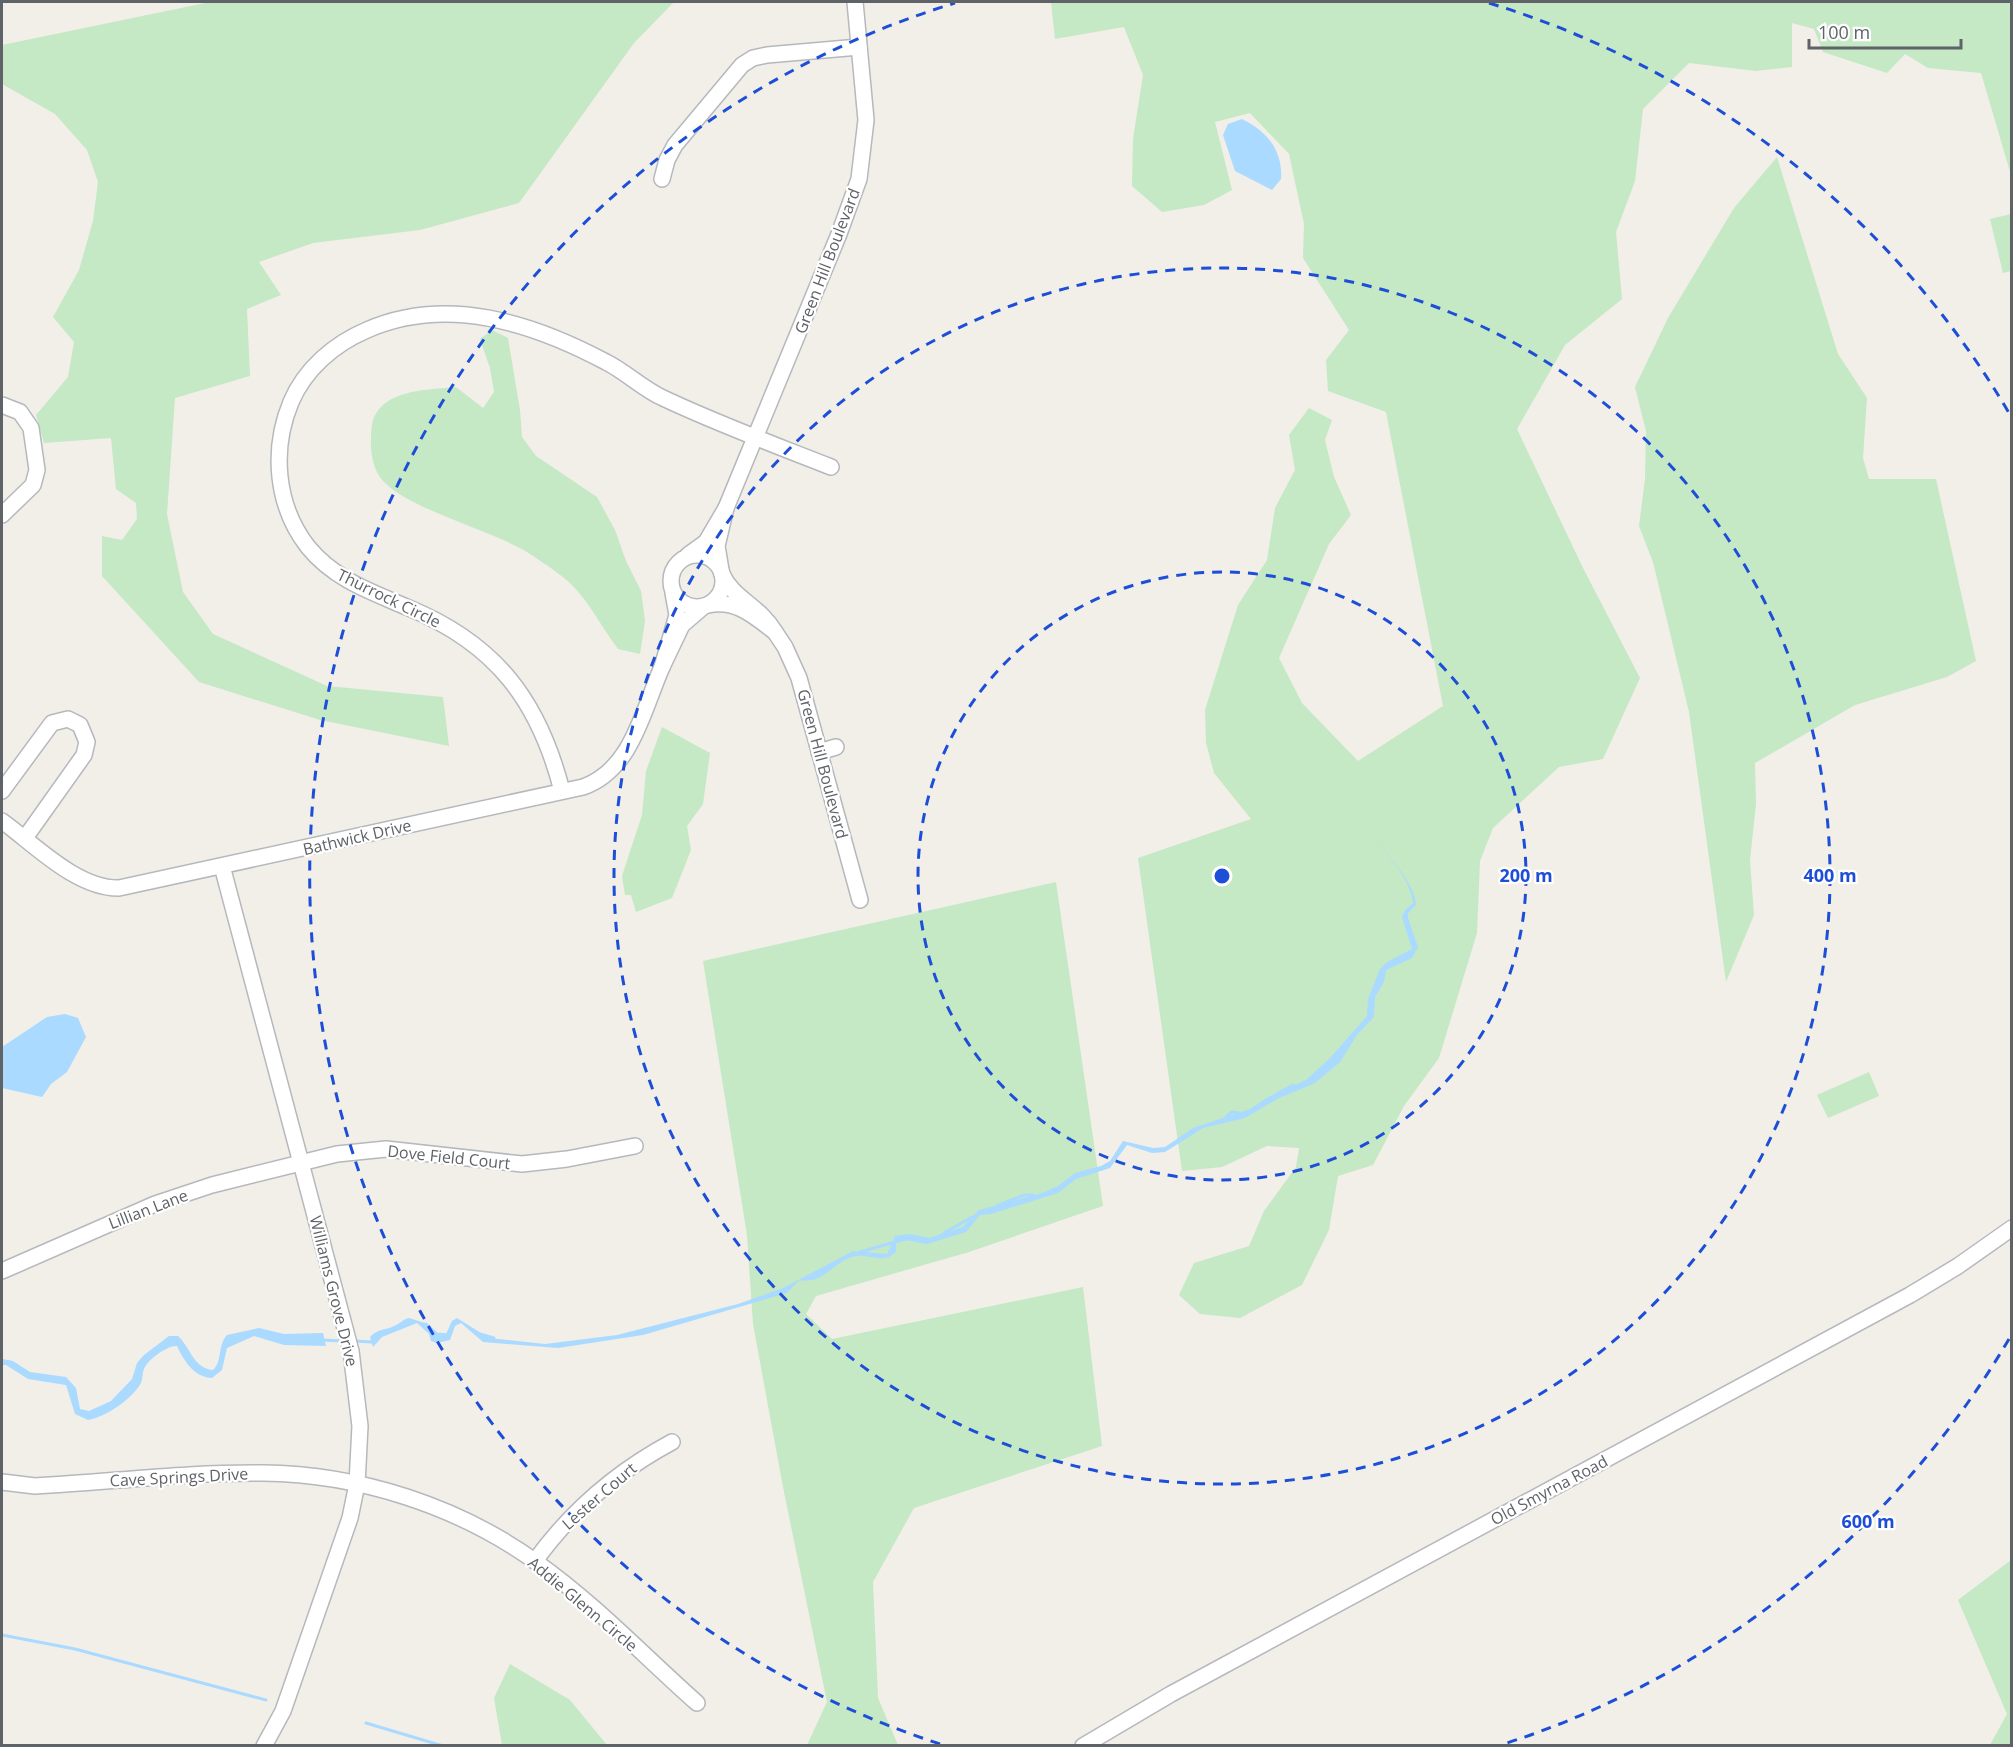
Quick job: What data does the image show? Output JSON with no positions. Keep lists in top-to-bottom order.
{
  "streets": {
    "street": [
      "Green Hill Boulevard",
      "Thurrock Circle",
      "Bathwick Drive",
      "Dove Field Court",
      "Lillian Lane",
      "Williams Grove Drive",
      "Cave Springs Drive",
      "Old Smyrna Road",
      "Lester Court",
      "Addie Glenn Circle"
    ]
  },
  "crossings": [
    ["Green Hill Boulevard", "Thurrock Circle"],
    ["Green Hill Boulevard", "Bathwick Drive"],
    ["Thurrock Circle", "Bathwick Drive"],
    ["Bathwick Drive", "Williams Grove Drive"],
    ["Dove Field Court", "Lillian Lane"],
    ["Dove Field Court", "Williams Grove Drive"],
    ["Lillian Lane", "Williams Grove Drive"],
    ["Williams Grove Drive", "Cave Springs Drive"],
    ["Williams Grove Drive", "Addie Glenn Circle"],
    ["Cave Springs Drive", "Addie Glenn Circle"],
    ["Lester Court", "Addie Glenn Circle"]
  ],
  "scale_bar": "100 m",
  "rings": ["200 m", "400 m", "600 m"]
}
